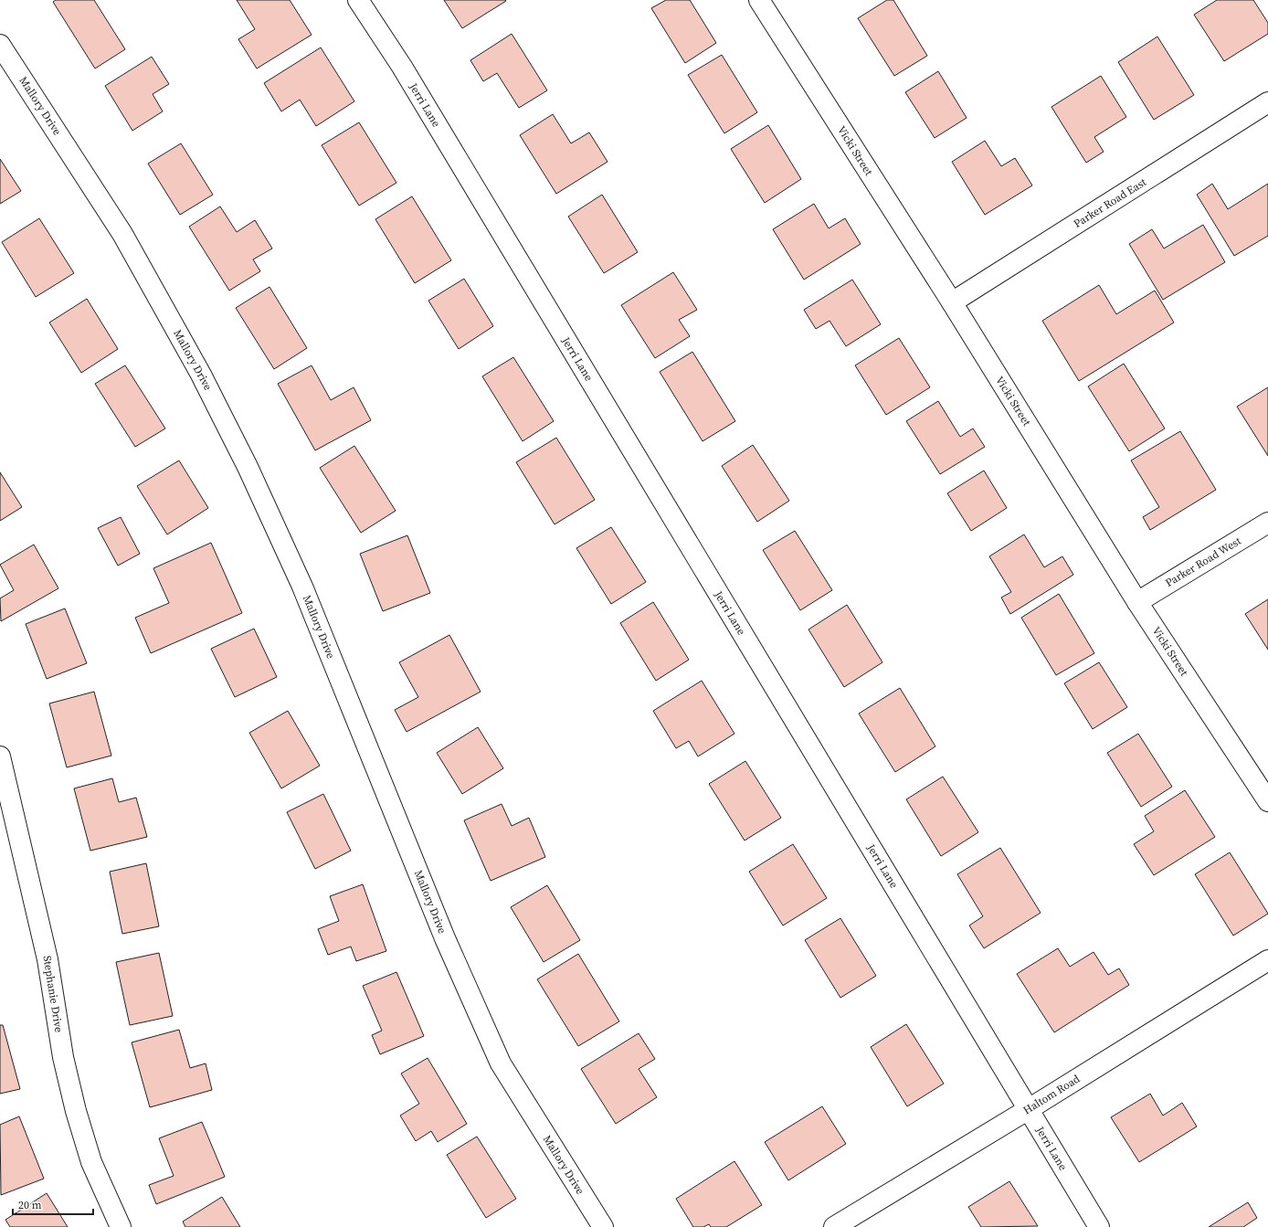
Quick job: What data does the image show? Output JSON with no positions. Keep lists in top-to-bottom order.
{
  "streets": {
    "street": [
      "Jerri Lane",
      "Mallory Drive",
      "Vicki Street",
      "Parker Road East",
      "Parker Road West",
      "Stephanie Drive",
      "Haltom Road"
    ]
  },
  "crossings": [
    ["Jerri Lane", "Haltom Road"],
    ["Vicki Street", "Parker Road East"],
    ["Vicki Street", "Parker Road West"]
  ],
  "scale_bar": "20 m"
}
